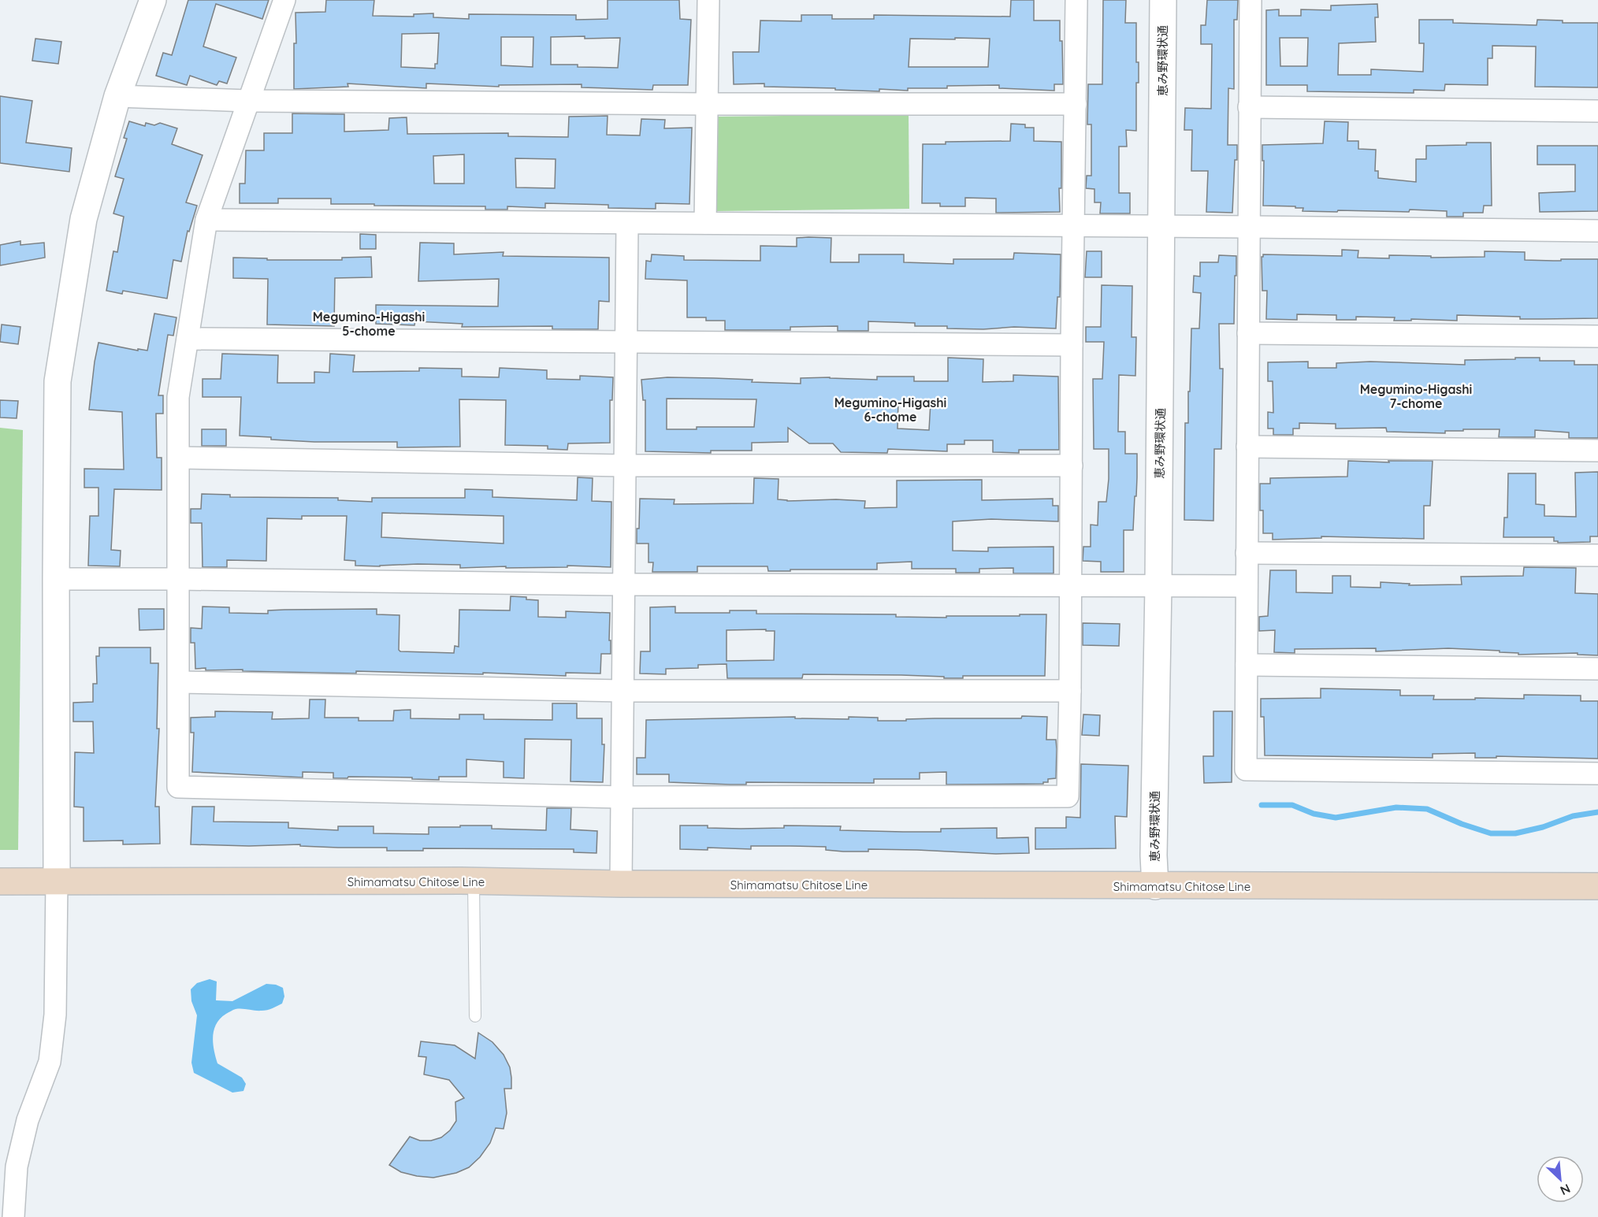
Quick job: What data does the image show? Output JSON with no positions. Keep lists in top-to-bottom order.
{
  "streets": {
    "main road": ["Shimamatsu Chitose Line"],
    "street": ["恵み野環状通"]
  },
  "crossings": [
    ["恵み野環状通", "Shimamatsu Chitose Line"]
  ],
  "districts": ["Megumino-Higashi 5-chome", "Megumino-Higashi 7-chome", "Megumino-Higashi 6-chome"],
  "north": "bottom right"
}
